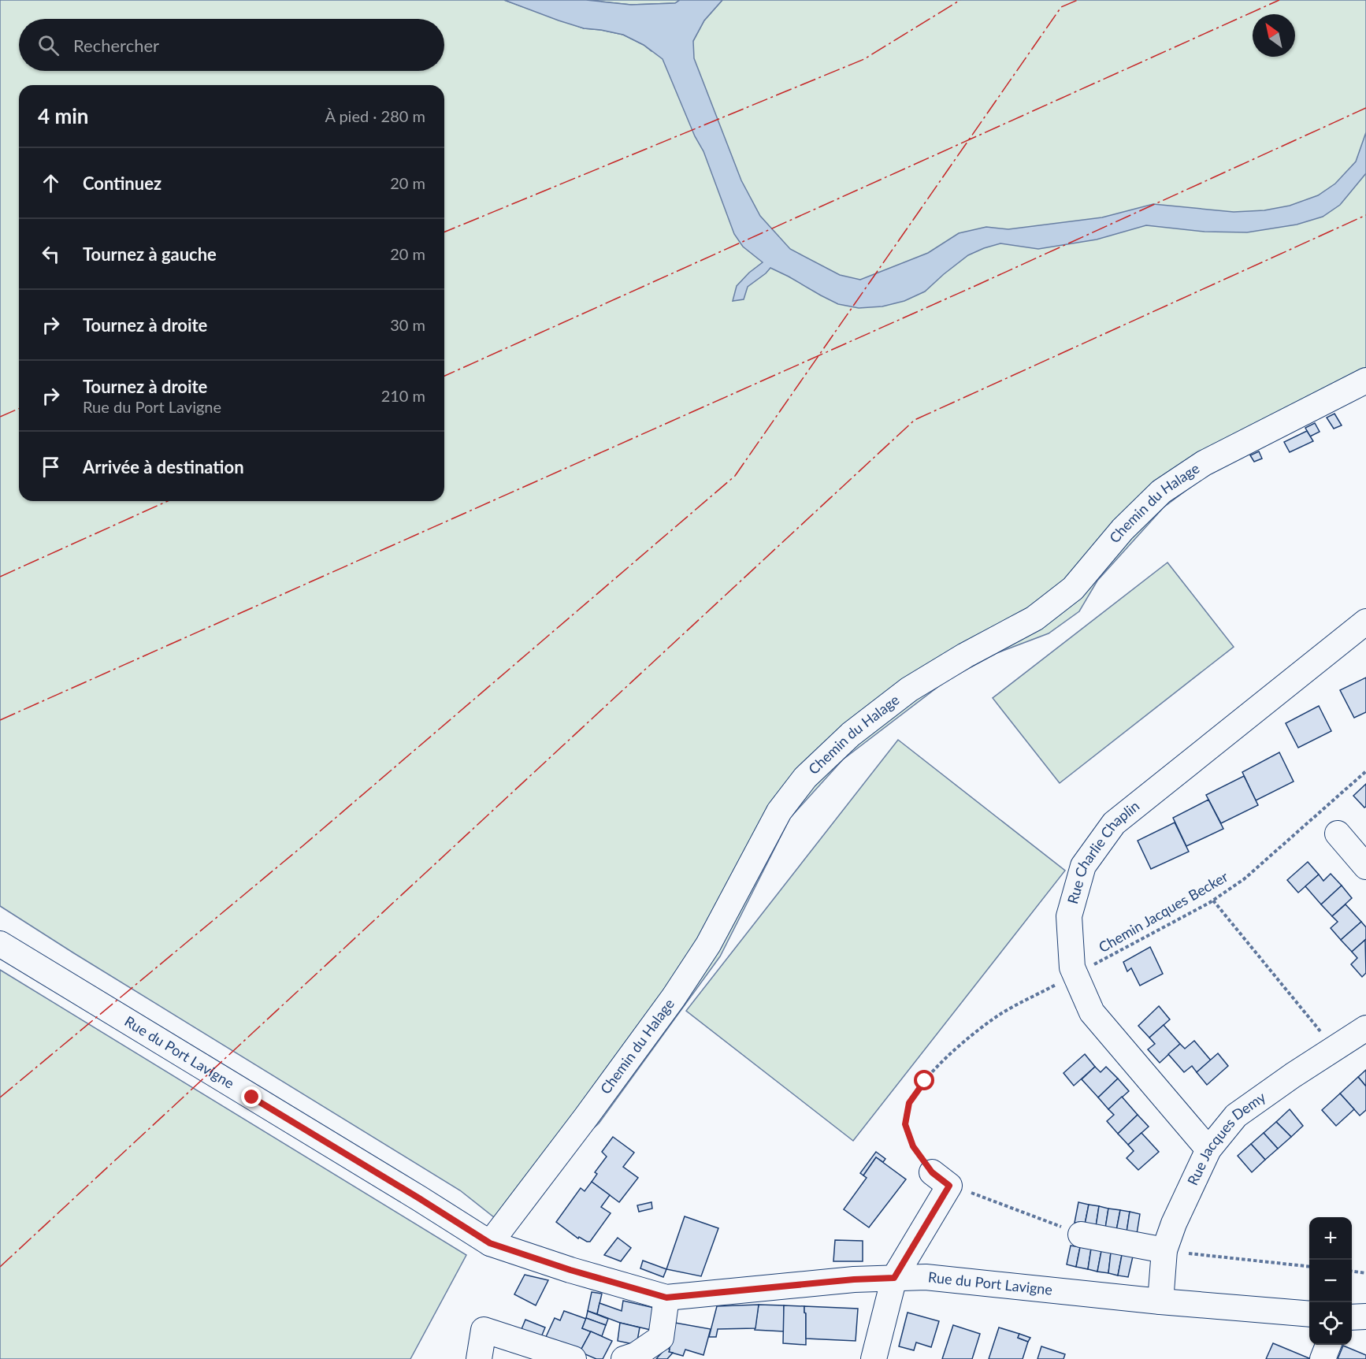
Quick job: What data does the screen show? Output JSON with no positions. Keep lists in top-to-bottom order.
{
  "streets": {
    "street": [
      "Chemin du Halage",
      "Rue Charlie Chaplin",
      "Rue du Port Lavigne",
      "Rue Jacques Demy"
    ],
    "path": ["Chemin Jacques Becker"]
  },
  "crossings": [
    ["Chemin du Halage", "Rue du Port Lavigne"],
    ["Rue Charlie Chaplin", "Chemin Jacques Becker"],
    ["Rue Charlie Chaplin", "Rue Jacques Demy"],
    ["Rue du Port Lavigne", "Rue Jacques Demy"]
  ],
  "north": "top left",
  "page": {
    "search": "Rechercher",
    "heading": ["4 min", "À pied · 280 m"],
    "list": [
      ["Continuez", "20 m"],
      ["Tournez à gauche", "20 m"],
      ["Tournez à droite", "30 m"],
      ["Tournez à droite", "Rue du Port Lavigne", "210 m"],
      "Arrivée à destination"
    ],
    "map_buttons": ["+", "−"]
  }
}
